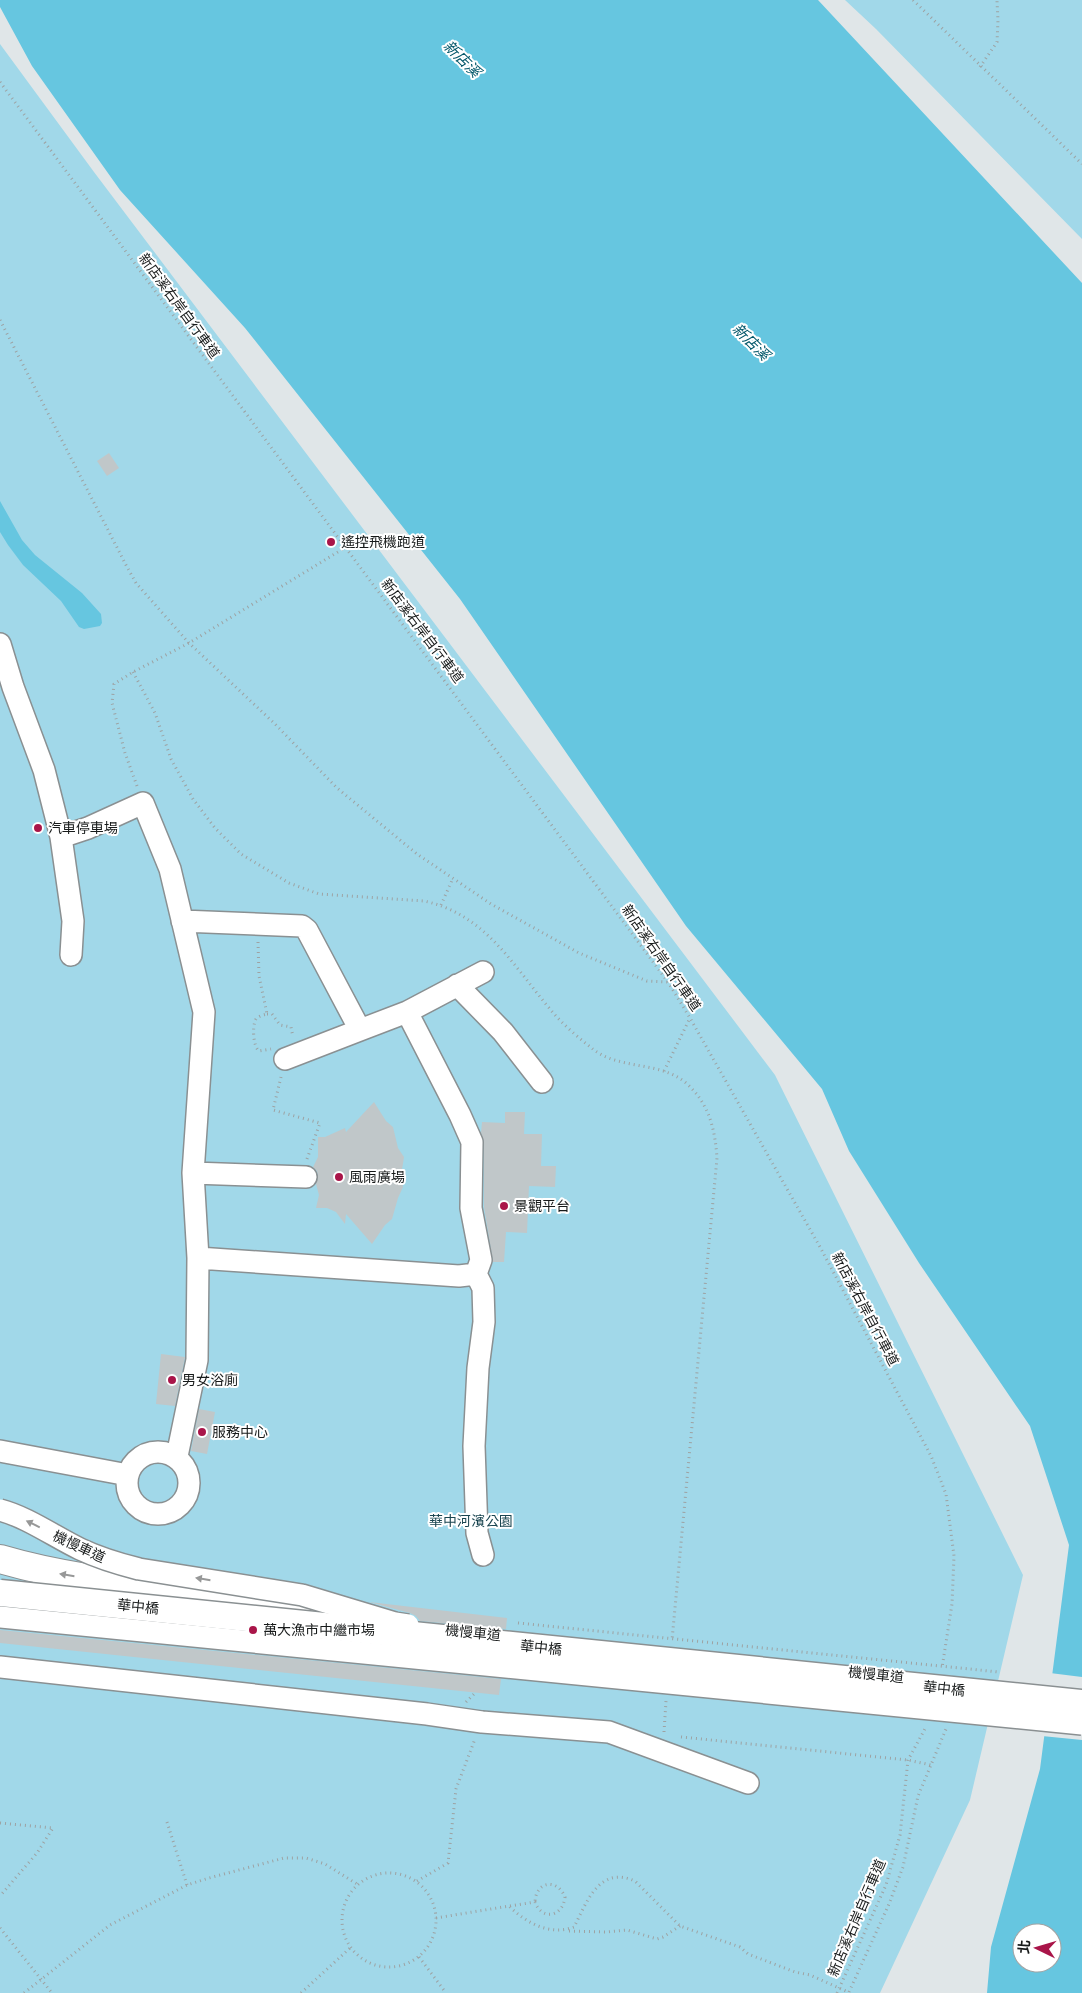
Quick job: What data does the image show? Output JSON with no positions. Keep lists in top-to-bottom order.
{
  "streets": {
    "main road": ["華中橋"],
    "lane": ["機慢車道"],
    "path": ["新店溪右岸自行車道"]
  },
  "water": ["新店溪"],
  "parks": ["華中河濱公園"],
  "places": [
    "遙控飛機跑道",
    "汽車停車場",
    "風雨廣場",
    "景觀平台",
    "男女浴廁",
    "服務中心",
    "萬大漁市中繼市場"
  ],
  "north": "left"
}
